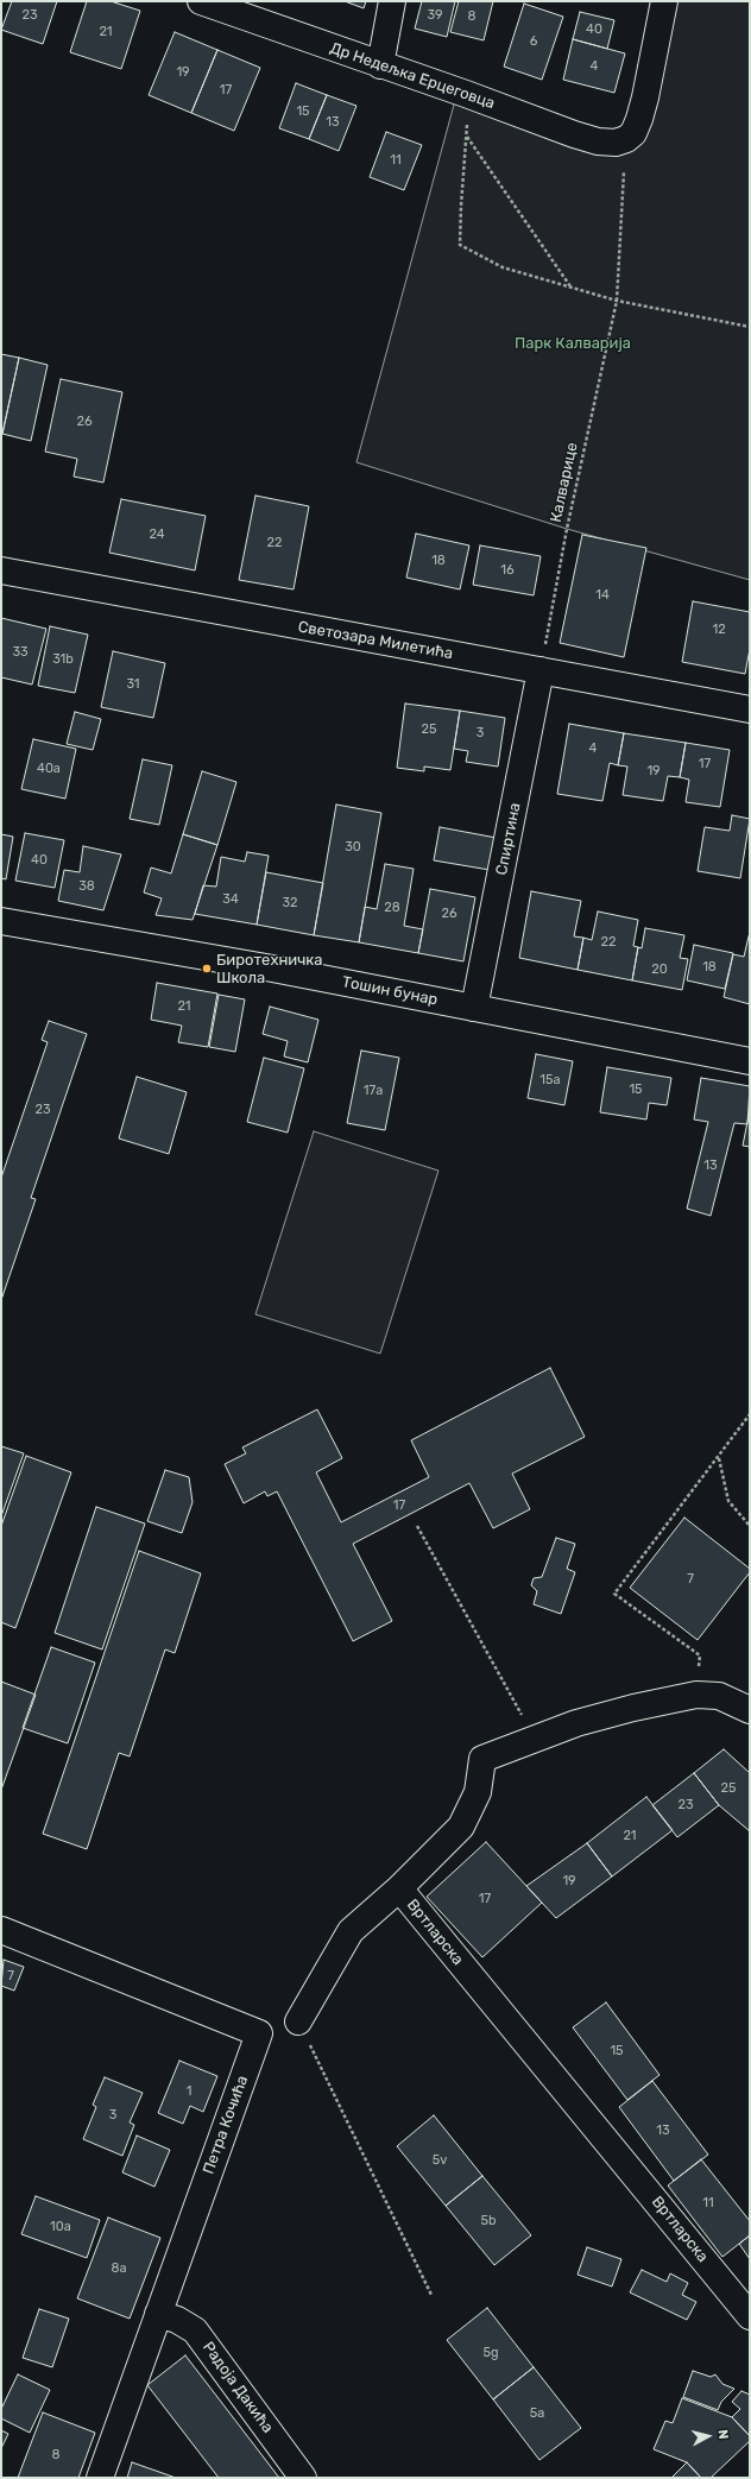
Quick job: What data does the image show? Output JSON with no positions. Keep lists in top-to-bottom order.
{
  "streets": {
    "street": [
      "Др Недељка Ерцеговца",
      "Светозара Милетића",
      "Спиртина",
      "Тошин бунар",
      "Вртларска",
      "Петра Кочића",
      "Радоја Дакића"
    ],
    "path": ["Калварице"]
  },
  "crossings": [
    ["Др Недељка Ерцеговца", "Калварице"],
    ["Калварице", "Светозара Милетића"],
    ["Калварице", "Спиртина"],
    ["Светозара Милетића", "Спиртина"],
    ["Спиртина", "Тошин бунар"],
    ["Петра Кочића", "Радоја Дакића"]
  ],
  "parks": ["Парк Калварија"],
  "places": ["Биротехничка Школа"],
  "house_numbers": [
    "23",
    "39",
    "8",
    "40",
    "21",
    "6",
    "4",
    "19",
    "17",
    "15",
    "13",
    "11",
    "26",
    "24",
    "22",
    "18",
    "16",
    "14",
    "12",
    "33",
    "31b",
    "31",
    "25",
    "3",
    "4",
    "17",
    "40a",
    "19",
    "30",
    "40",
    "38",
    "34",
    "32",
    "28",
    "26",
    "22",
    "18",
    "20",
    "21",
    "15a",
    "15",
    "17a",
    "23",
    "13",
    "17",
    "7",
    "25",
    "23",
    "21",
    "19",
    "17",
    "7",
    "15",
    "1",
    "3",
    "13",
    "5v",
    "11",
    "5b",
    "10a",
    "8a",
    "5g",
    "5a",
    "8"
  ],
  "north": "right"
}
